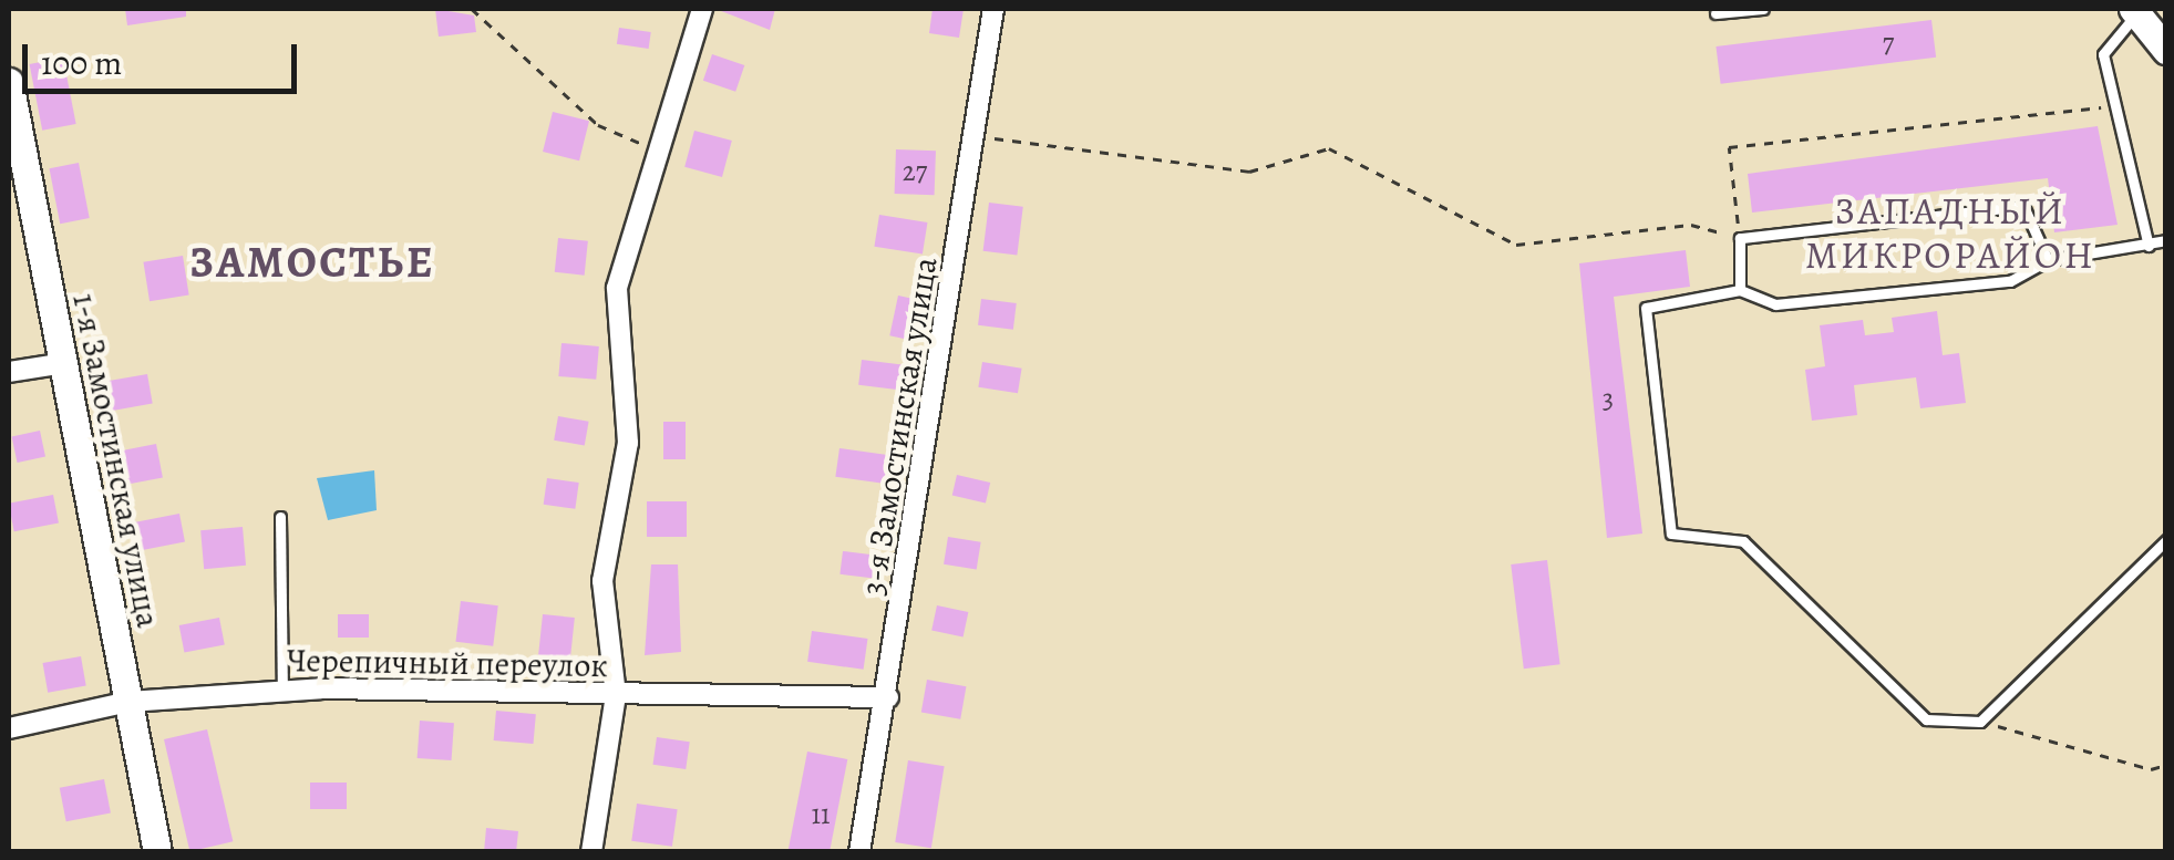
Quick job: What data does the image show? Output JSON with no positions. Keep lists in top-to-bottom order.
{
  "streets": {
    "street": ["3-я Замостинская улица", "1-я Замостинская улица", "Черепичный переулок"]
  },
  "crossings": [
    ["3-я Замостинская улица", "Черепичный переулок"],
    ["1-я Замостинская улица", "Черепичный переулок"]
  ],
  "districts": ["ЗАПАДНЫЙ МИКРОРАЙОН", "ЗАМОСТЬЕ"],
  "house_numbers": [
    "7",
    "27",
    "3",
    "11"
  ],
  "scale_bar": "100 m"
}
